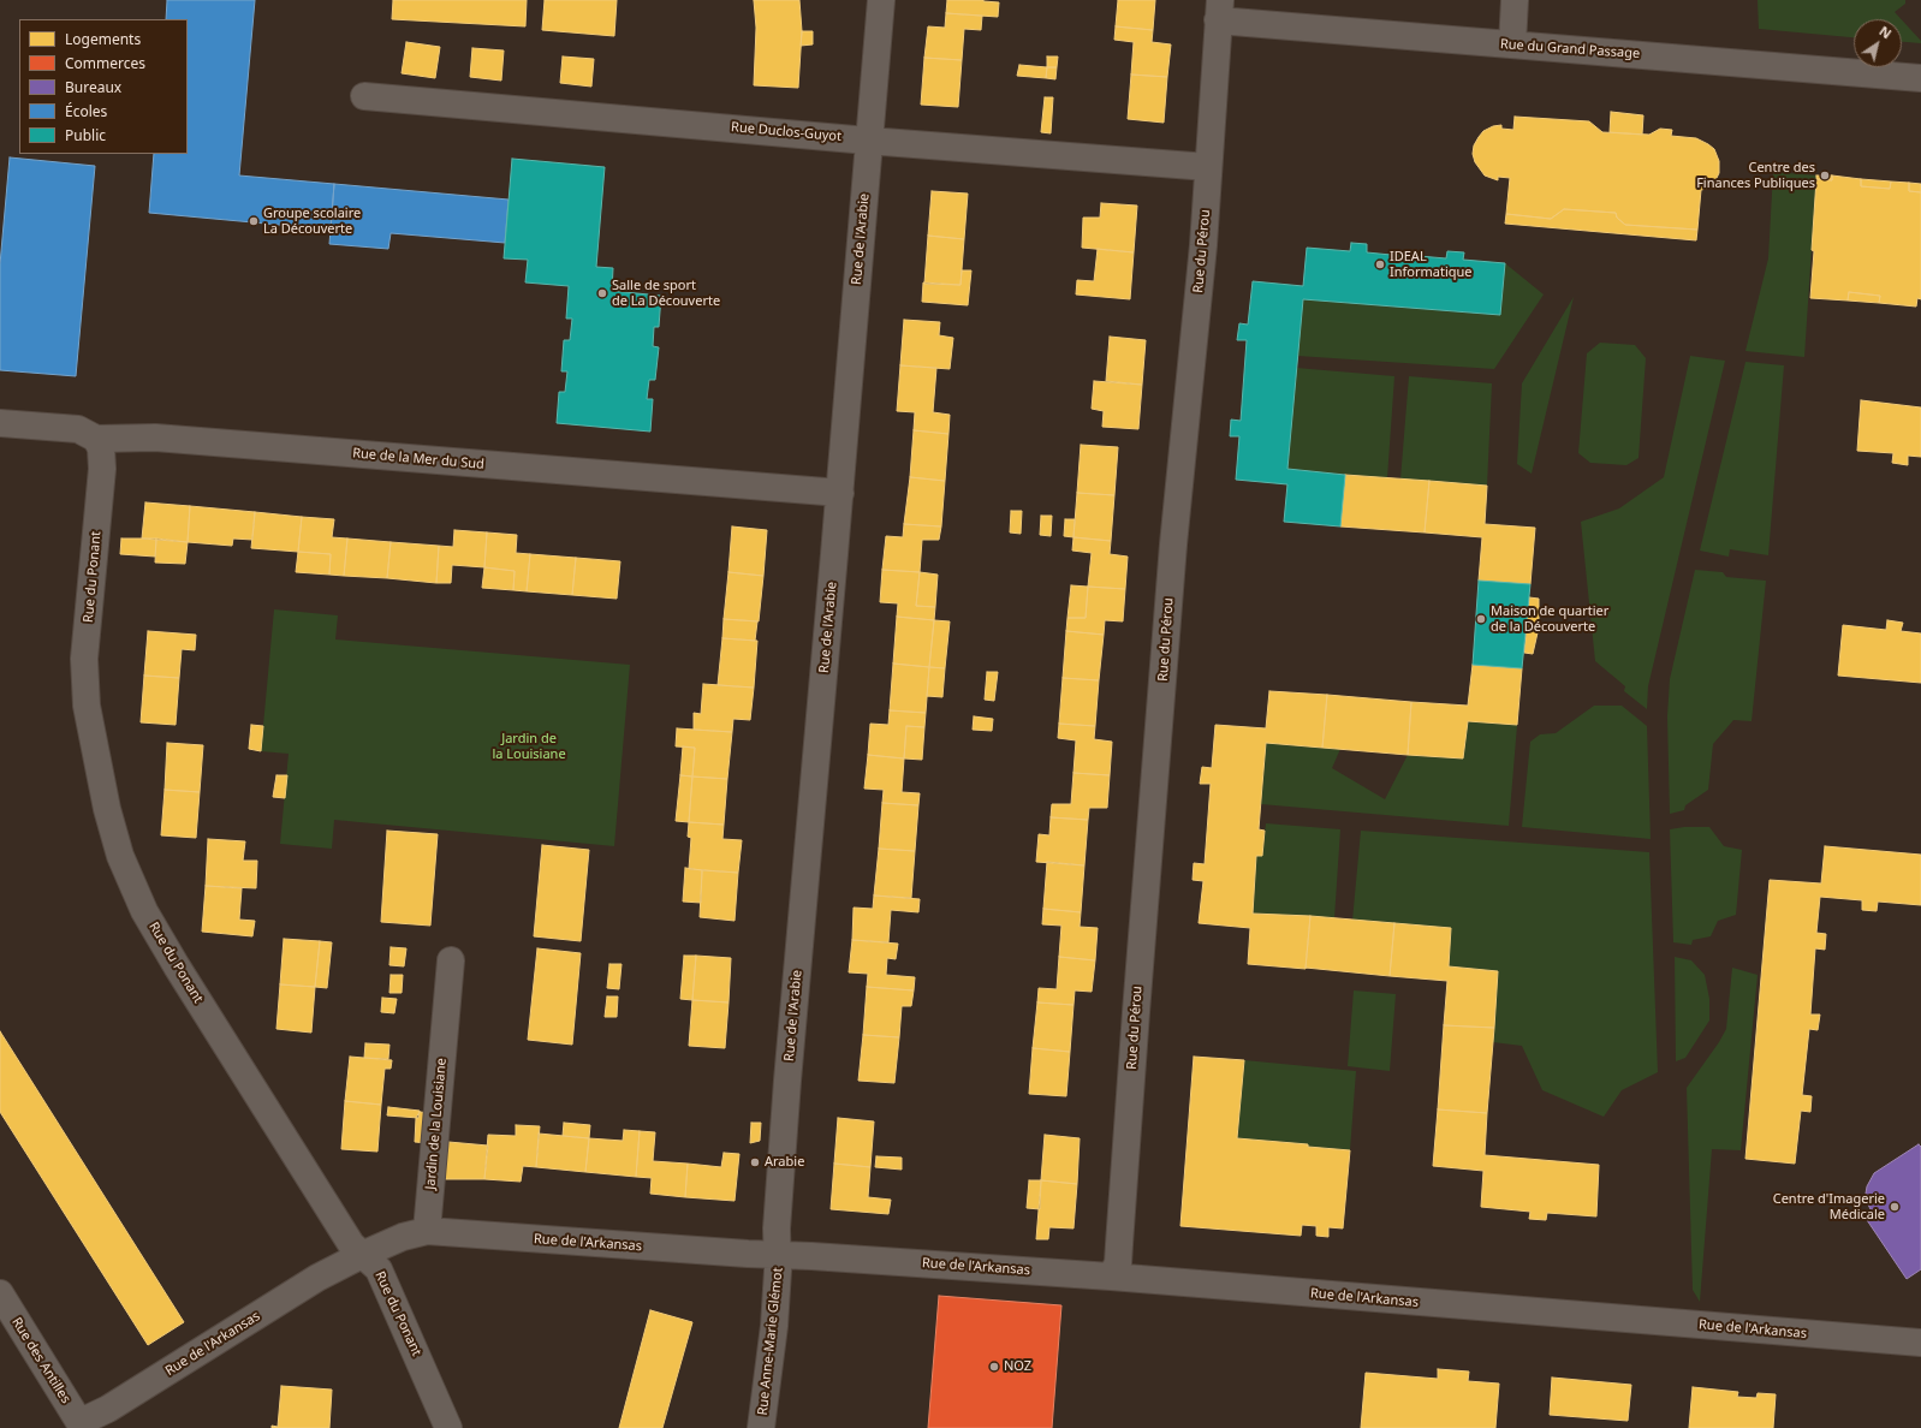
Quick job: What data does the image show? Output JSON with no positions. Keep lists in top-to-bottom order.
{
  "streets": {
    "street": [
      "Rue du Grand Passage",
      "Rue Duclos-Guyot",
      "Rue de l'Arabie",
      "Rue du Pérou",
      "Rue de la Mer du Sud",
      "Rue du Ponant",
      "Jardin de la Louisiane",
      "Rue de l'Arkansas",
      "Rue Anne-Marie Glémot",
      "Rue des Antilles"
    ]
  },
  "crossings": [
    ["Rue du Grand Passage", "Rue du Pérou"],
    ["Rue Duclos-Guyot", "Rue de l'Arabie"],
    ["Rue Duclos-Guyot", "Rue du Pérou"],
    ["Rue de l'Arabie", "Rue de la Mer du Sud"],
    ["Rue de l'Arabie", "Rue de l'Arkansas"],
    ["Rue de l'Arabie", "Rue Anne-Marie Glémot"],
    ["Rue du Pérou", "Rue de l'Arkansas"],
    ["Rue de la Mer du Sud", "Rue du Ponant"],
    ["Rue du Ponant", "Rue de l'Arkansas"],
    ["Jardin de la Louisiane", "Rue de l'Arkansas"],
    ["Rue de l'Arkansas", "Rue Anne-Marie Glémot"],
    ["Rue de l'Arkansas", "Rue des Antilles"]
  ],
  "parks": ["Jardin de la Louisiane"],
  "places": [
    "Centre des Finances Publiques",
    "Groupe scolaire La Découverte",
    "IDEAL Informatique",
    "Salle de sport de La Découverte",
    "Maison de quartier de la Découverte",
    "Arabie",
    "Centre d'Imagerie Médicale",
    "NOZ"
  ],
  "legend": [
    "Logements",
    "Commerces",
    "Bureaux",
    "Écoles",
    "Public"
  ],
  "north": "top right"
}
